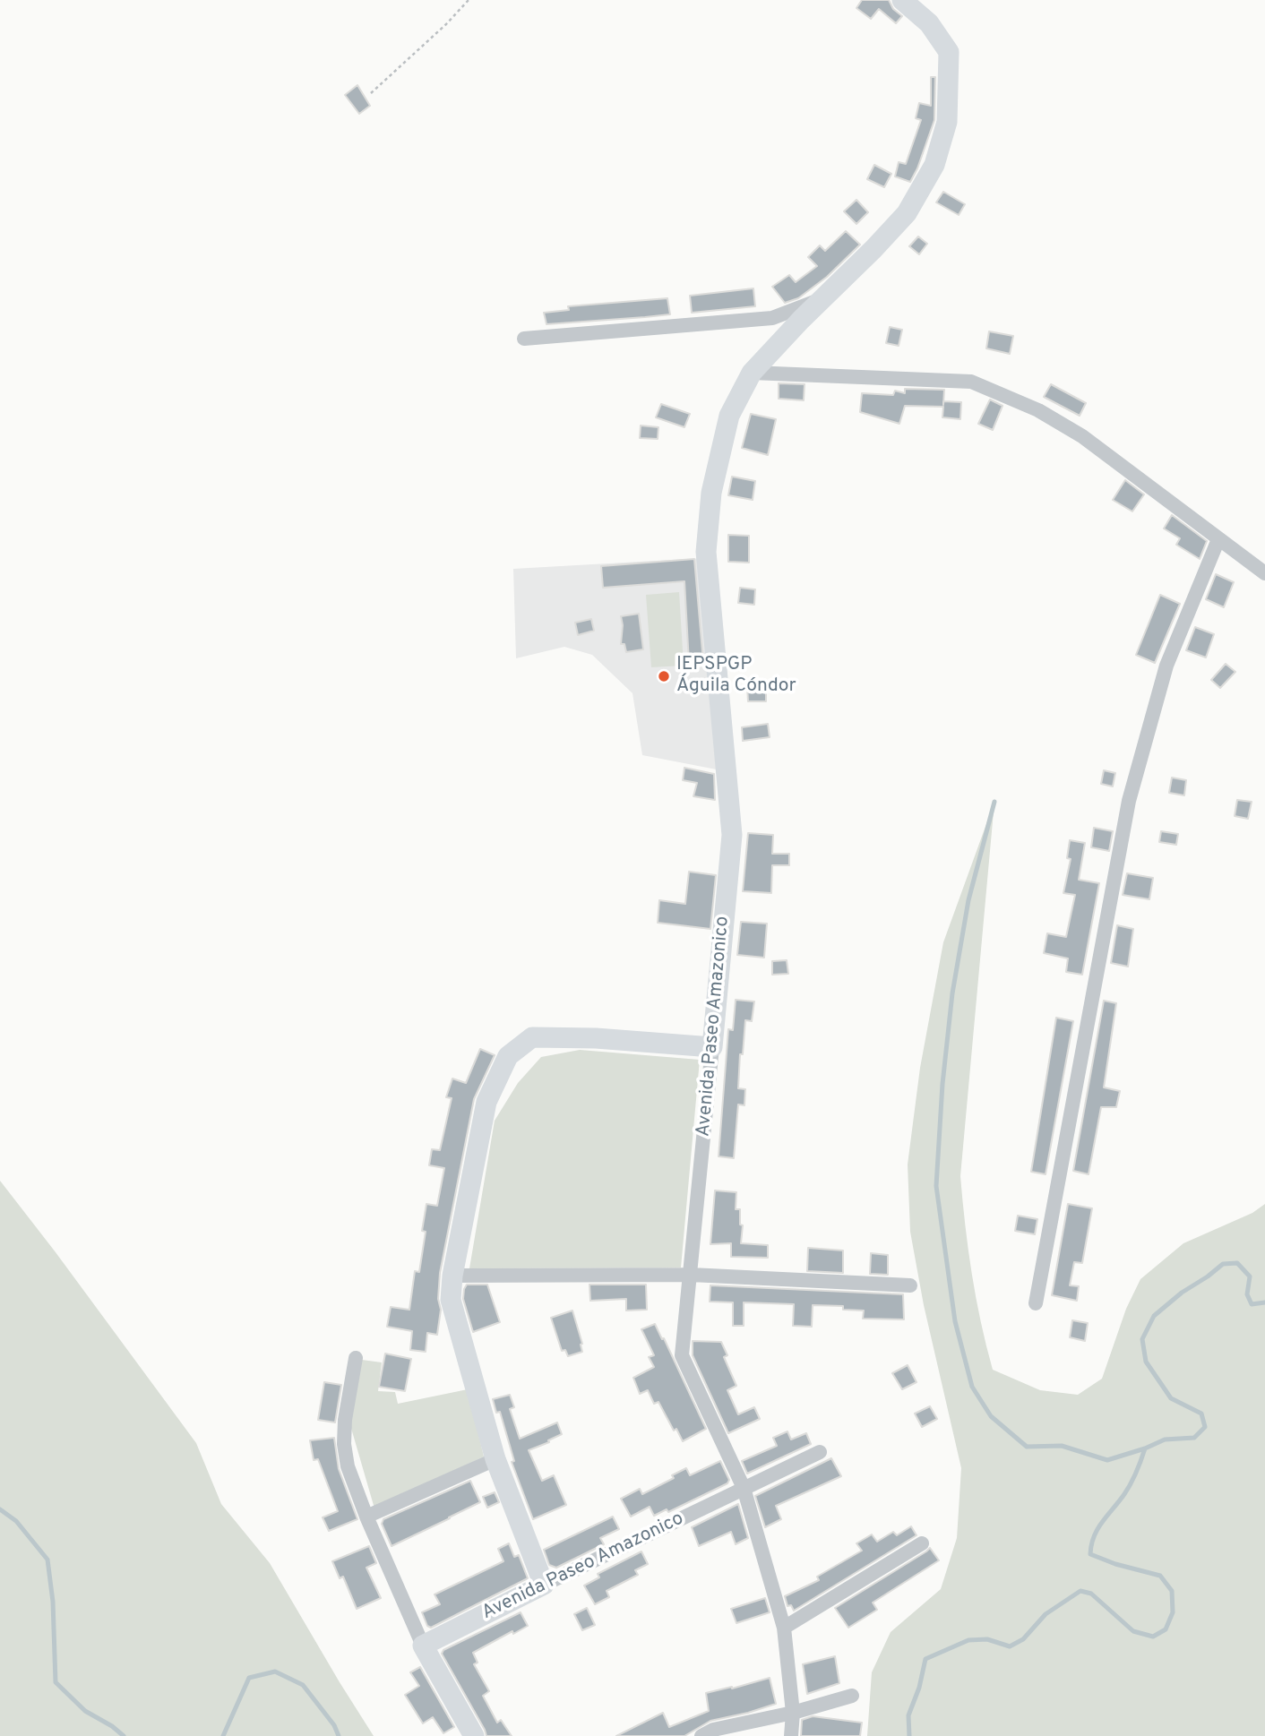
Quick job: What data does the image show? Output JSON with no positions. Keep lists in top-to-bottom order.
{
  "streets": {
    "street": ["Avenida Paseo Amazonico"]
  },
  "places": ["IEPSPGP Águila Cóndor"]
}
